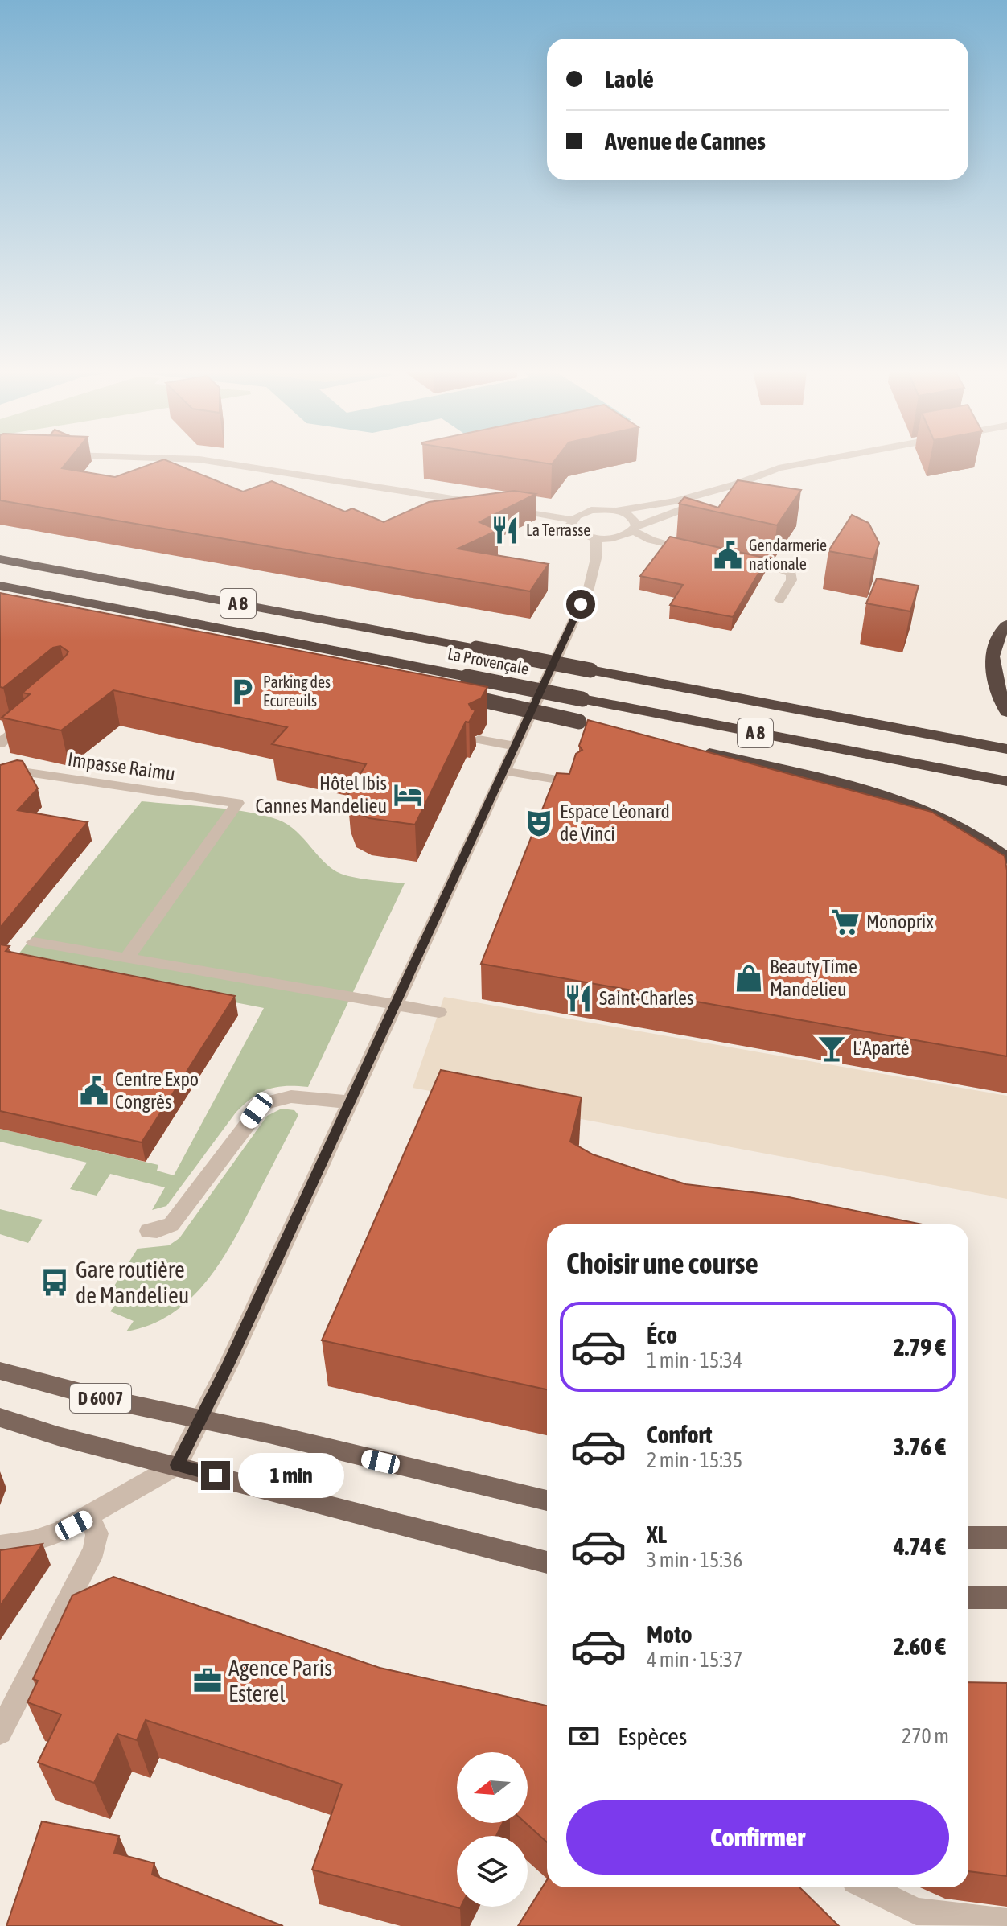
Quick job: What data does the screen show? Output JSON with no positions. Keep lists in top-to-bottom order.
{
  "streets": {
    "highway": ["A 8", "La Provençale"],
    "main road": ["D 6007"],
    "street": ["Impasse Raimu"]
  },
  "places": {
    "restaurant": ["La Terrasse", "Saint-Charles"],
    "public building": ["Gendarmerie nationale", "Centre Expo Congrès"],
    "parking": ["Parking des Ecureuils"],
    "hotel": ["Hôtel Ibis Cannes Mandelieu"],
    "theatre": ["Espace Léonard de Vinci"],
    "supermarket": ["Monoprix"],
    "shop": ["Beauty Time Mandelieu"],
    "bar": ["L'Aparté"],
    "bus stop": ["Gare routière de Mandelieu"],
    "office": ["Agence Paris Esterel"]
  },
  "north": "left",
  "page": {
    "banner": ["Laolé", "Avenue de Cannes"],
    "heading": "Choisir une course",
    "list": [
      {
        "name": "Éco",
        "note": "1 min · 15:34",
        "value": "2.79 €"
      },
      {
        "name": "Confort",
        "note": "2 min · 15:35",
        "value": "3.76 €"
      },
      {
        "name": "XL",
        "note": "3 min · 15:36",
        "value": "4.74 €"
      },
      {
        "name": "Moto",
        "note": "4 min · 15:37",
        "value": "2.60 €"
      }
    ],
    "bubble": "1 min",
    "pay": ["Espèces", "270 m"],
    "buttons": "Confirmer"
  }
}
